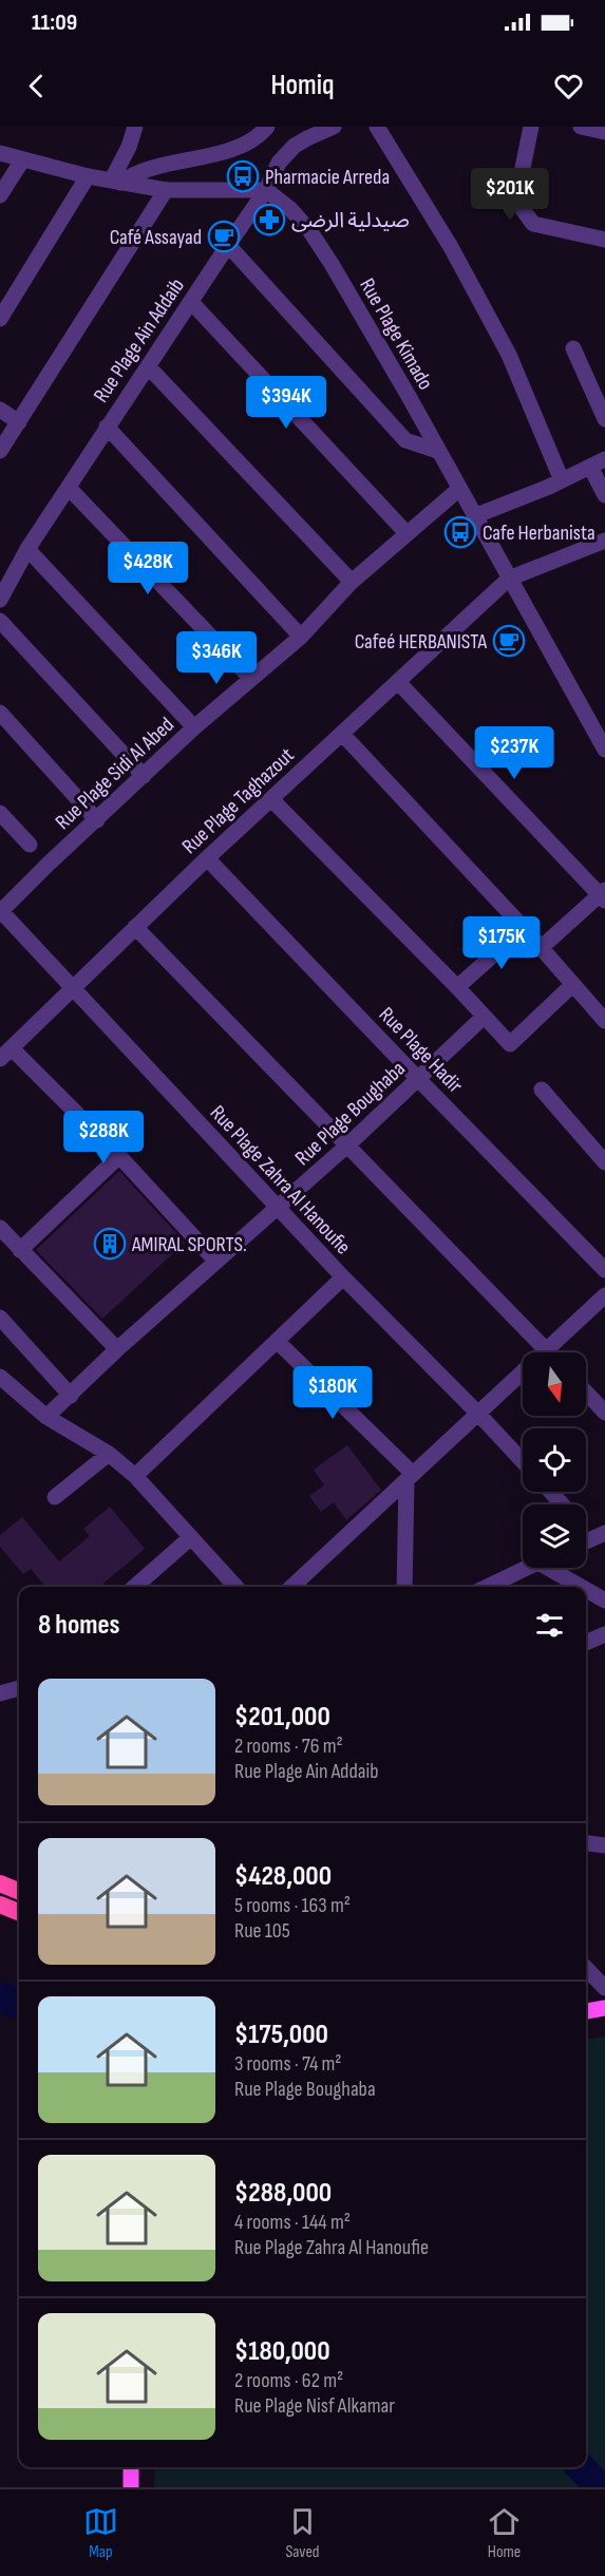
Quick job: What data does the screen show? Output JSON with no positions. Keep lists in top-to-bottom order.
{
  "streets": {
    "street": [
      "Rue Plage Kimado",
      "Rue Plage Ain Addaib",
      "Rue Plage Sidi Al Abed",
      "Rue Plage Taghazout",
      "Rue Plage Hadir",
      "Rue Plage Boughaba",
      "Rue Plage Zahra Al Hanoufie"
    ]
  },
  "crossings": [
    ["Rue Plage Kimado", "Rue Plage Ain Addaib"],
    ["Rue Plage Kimado", "Rue Plage Sidi Al Abed"],
    ["Rue Plage Kimado", "Rue Plage Taghazout"],
    ["Rue Plage Sidi Al Abed", "Rue Plage Zahra Al Hanoufie"],
    ["Rue Plage Taghazout", "Rue Plage Hadir"],
    ["Rue Plage Taghazout", "Rue Plage Zahra Al Hanoufie"],
    ["Rue Plage Hadir", "Rue Plage Boughaba"],
    ["Rue Plage Boughaba", "Rue Plage Zahra Al Hanoufie"]
  ],
  "places": {
    "bus stop": ["Pharmacie Arreda", "Cafe Herbanista"],
    "pharmacy": ["صيدلية الرضى"],
    "cafe": ["Café Assayad", "Cafeé HERBANISTA"],
    "building": ["AMIRAL SPORTS."]
  },
  "north": "bottom",
  "page": {
    "status": "11:09",
    "header": "Homiq",
    "price": [
      "$201K",
      "$394K",
      "$428K",
      "$346K",
      "$237K",
      "$175K",
      "$288K",
      "$180K"
    ],
    "heading": "8 homes",
    "list": [
      {
        "name": "$201,000",
        "note": "2 rooms · 76 m² · Rue Plage Ain Addaib"
      },
      {
        "name": "$428,000",
        "note": "5 rooms · 163 m² · Rue 105"
      },
      {
        "name": "$175,000",
        "note": "3 rooms · 74 m² · Rue Plage Boughaba"
      },
      {
        "name": "$288,000",
        "note": "4 rooms · 144 m² · Rue Plage Zahra Al Hanoufie"
      },
      {
        "name": "$180,000",
        "note": "2 rooms · 62 m² · Rue Plage Nisf Alkamar"
      }
    ],
    "tabs": ["Map", "Saved", "Home"]
  }
}
